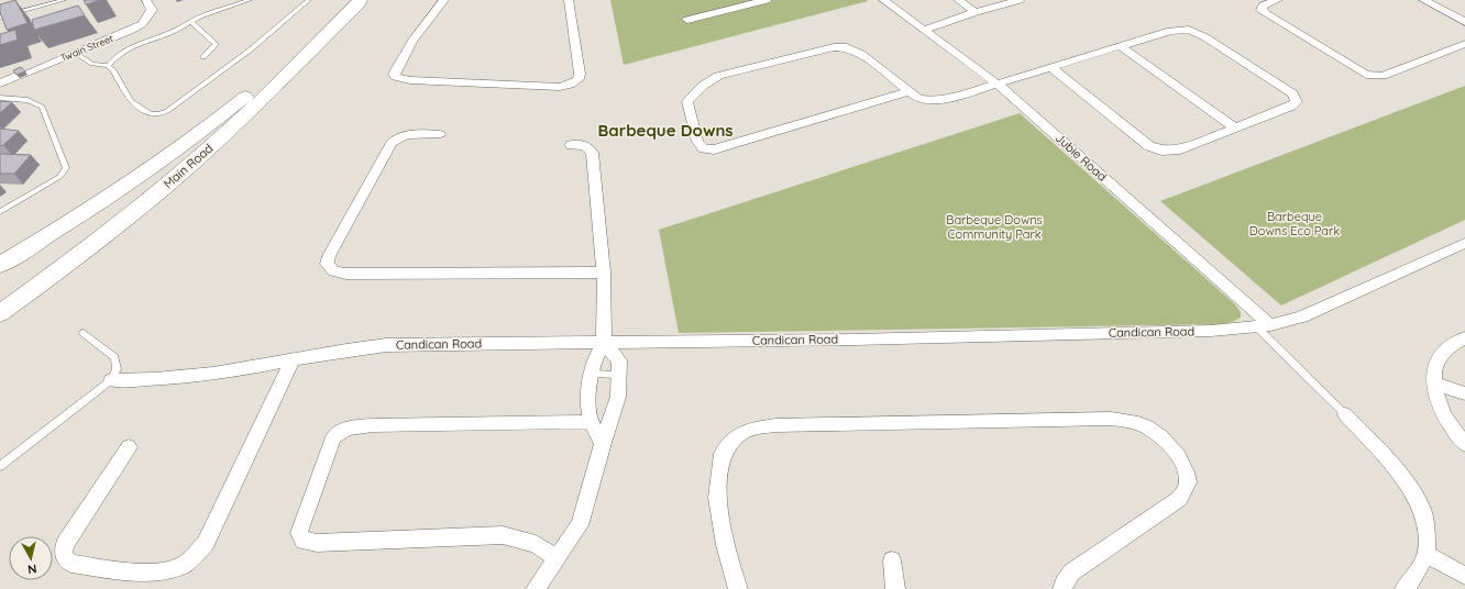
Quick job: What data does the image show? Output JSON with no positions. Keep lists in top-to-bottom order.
{
  "streets": {
    "street": [
      "Twain Street",
      "Jubie Road",
      "Main Road",
      "Candican Road"
    ]
  },
  "crossings": [
    ["Jubie Road", "Candican Road"]
  ],
  "districts": ["Barbeque Downs"],
  "parks": ["Barbeque Downs Eco Park", "Barbeque Downs Community Park"],
  "north": "bottom"
}
